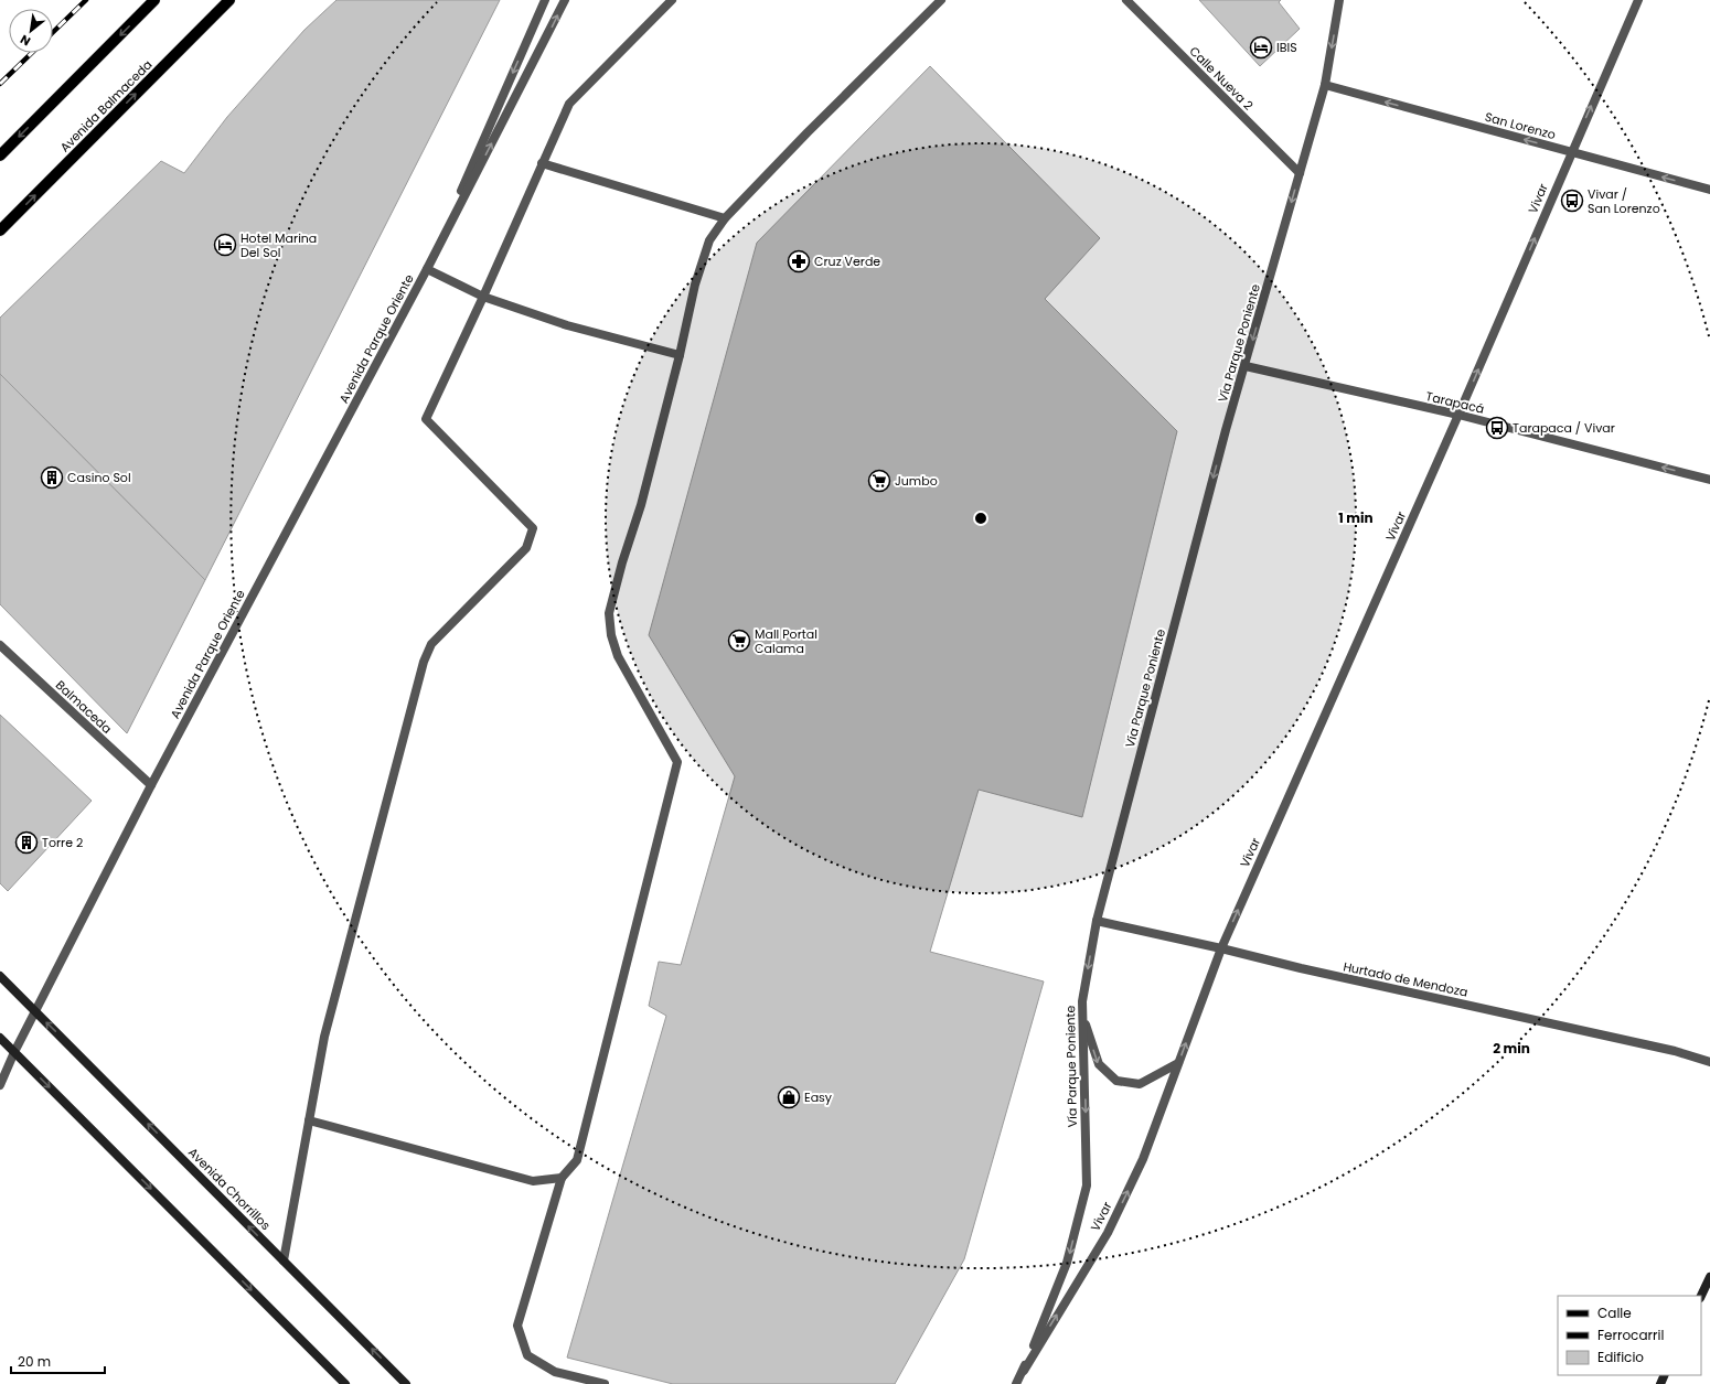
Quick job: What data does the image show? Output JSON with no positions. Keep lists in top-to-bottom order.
{
  "streets": {
    "main road": ["Avenida Balmaceda", "Avenida Chorrillos"],
    "street": [
      "Calle Nueva 2",
      "San Lorenzo",
      "Vivar",
      "Avenida Parque Oriente",
      "Vía Parque Poniente",
      "Tarapacá",
      "Balmaceda",
      "Hurtado de Mendoza"
    ]
  },
  "crossings": [
    ["Calle Nueva 2", "Vía Parque Poniente"],
    ["San Lorenzo", "Vivar"],
    ["San Lorenzo", "Vía Parque Poniente"],
    ["Vivar", "Vía Parque Poniente"],
    ["Vivar", "Tarapacá"],
    ["Vivar", "Hurtado de Mendoza"],
    ["Avenida Parque Oriente", "Balmaceda"],
    ["Avenida Parque Oriente", "Avenida Chorrillos"],
    ["Vía Parque Poniente", "Tarapacá"],
    ["Vía Parque Poniente", "Hurtado de Mendoza"]
  ],
  "one_way": [
    "San Lorenzo",
    "Vivar",
    "Vía Parque Poniente",
    "Tarapacá"
  ],
  "places": {
    "hotel": ["IBIS", "Hotel Marina Del Sol"],
    "bus stop": ["Vivar / San Lorenzo", "Tarapaca / Vivar"],
    "pharmacy": ["Cruz Verde"],
    "building": ["Casino Sol", "Torre 2"],
    "supermarket": ["Jumbo", "Mall Portal Calama"],
    "shop": ["Easy"]
  },
  "legend": ["Calle", "Ferrocarril", "Edificio"],
  "scale_bar": "20 m",
  "north": "bottom left",
  "rings": ["1 min", "2 min"]
}
